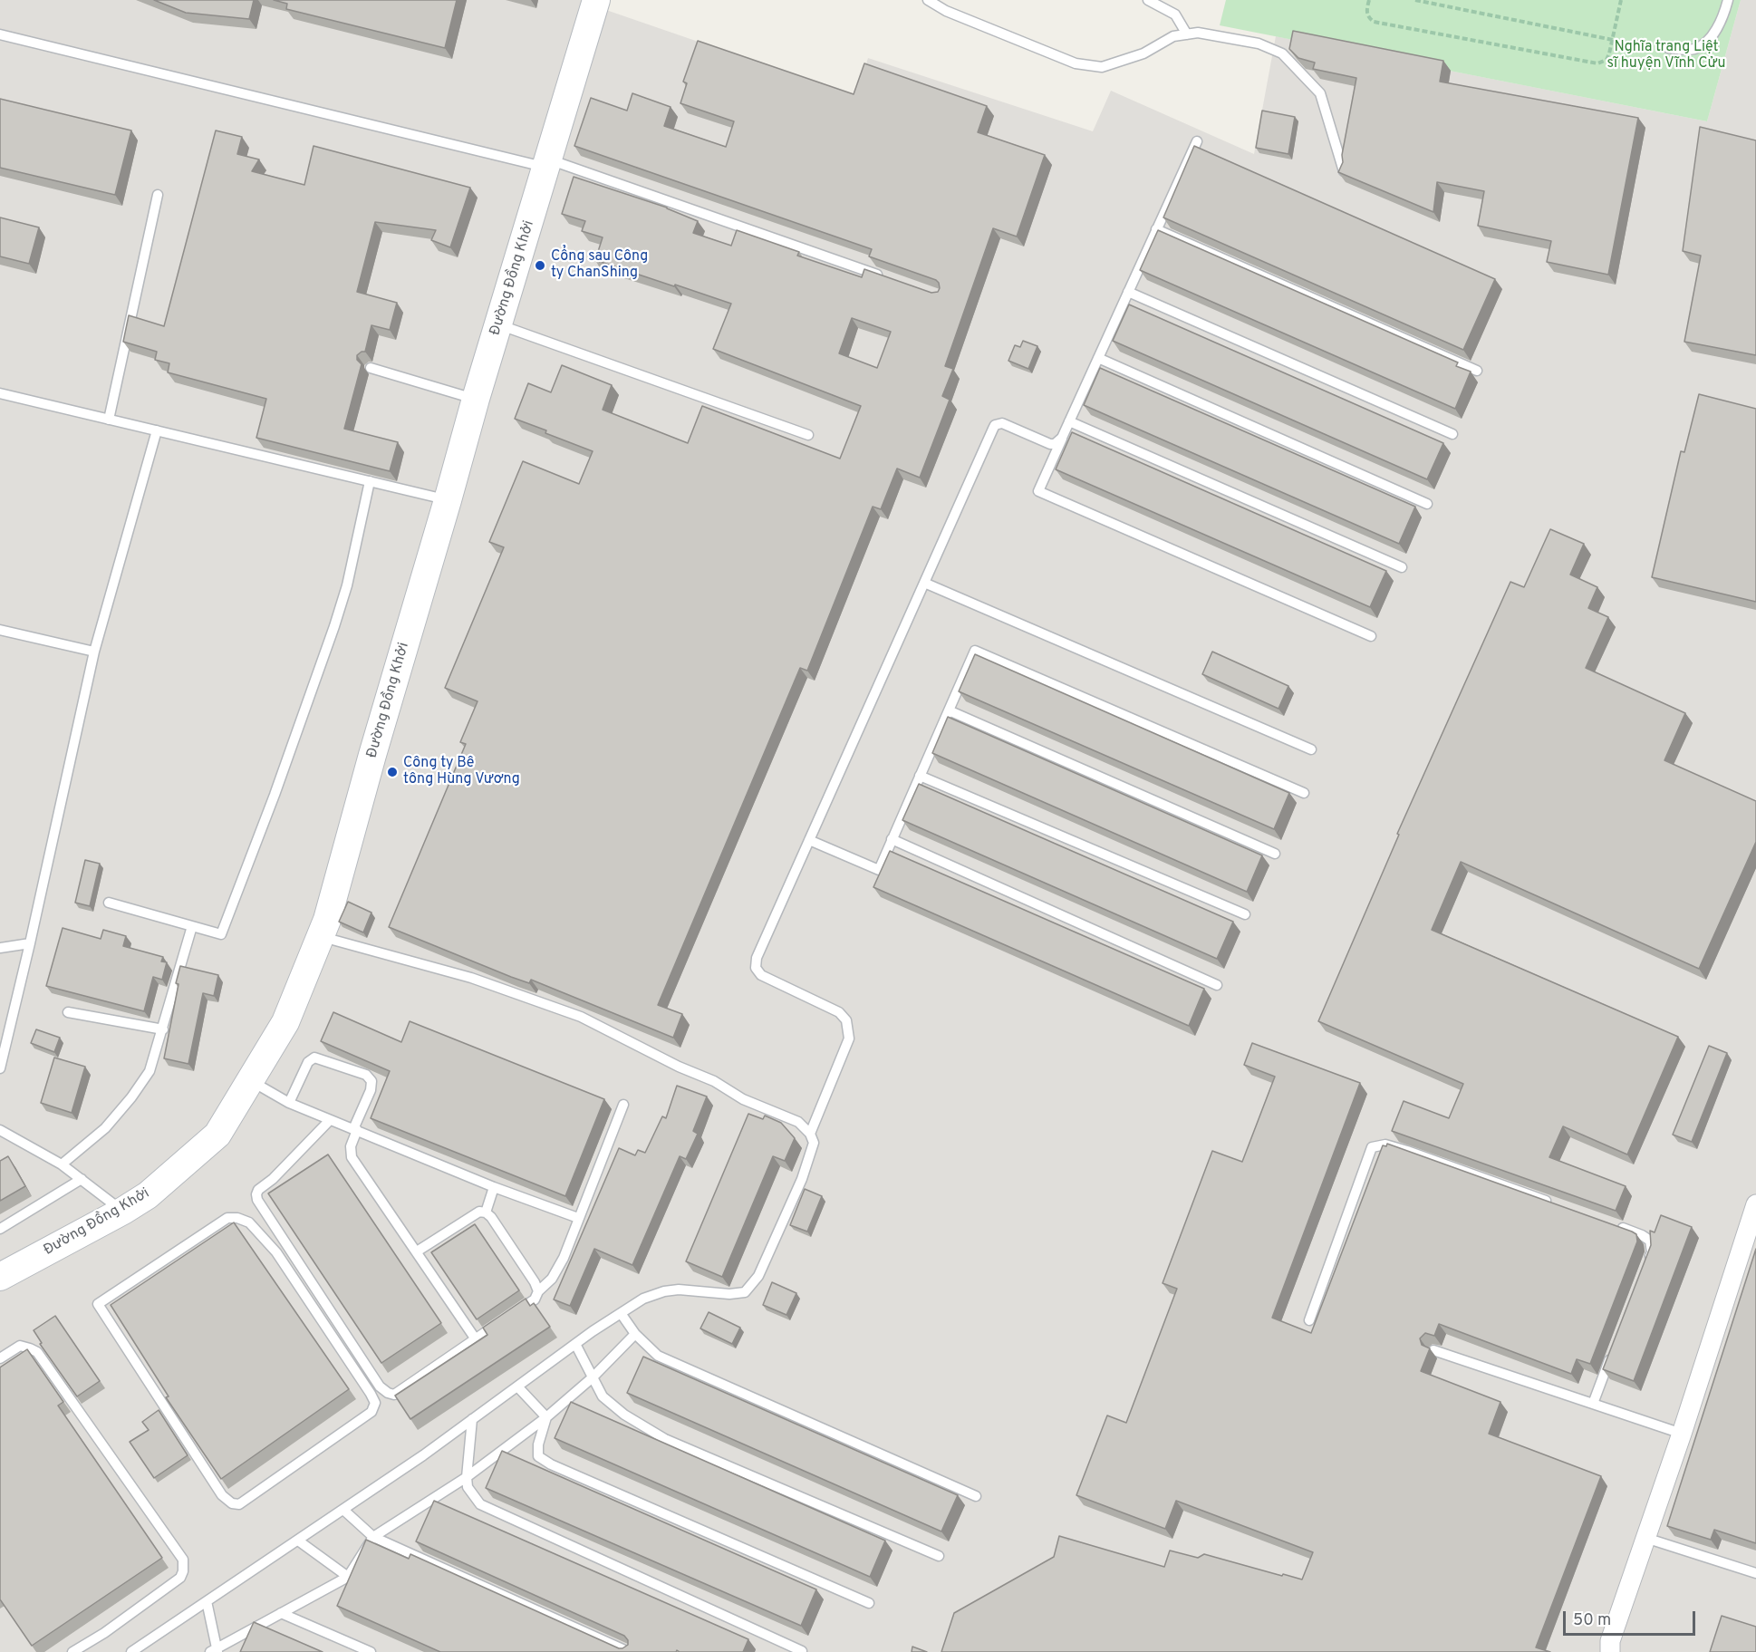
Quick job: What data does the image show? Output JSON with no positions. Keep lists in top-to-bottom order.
{
  "streets": {
    "main road": ["Đường Đồng Khởi"]
  },
  "parks": ["Nghĩa trang Liệt sĩ huyện Vĩnh Cửu"],
  "places": ["Cổng sau Công ty ChanShing", "Công ty Bê tông Hùng Vương"],
  "scale_bar": "50 m"
}
